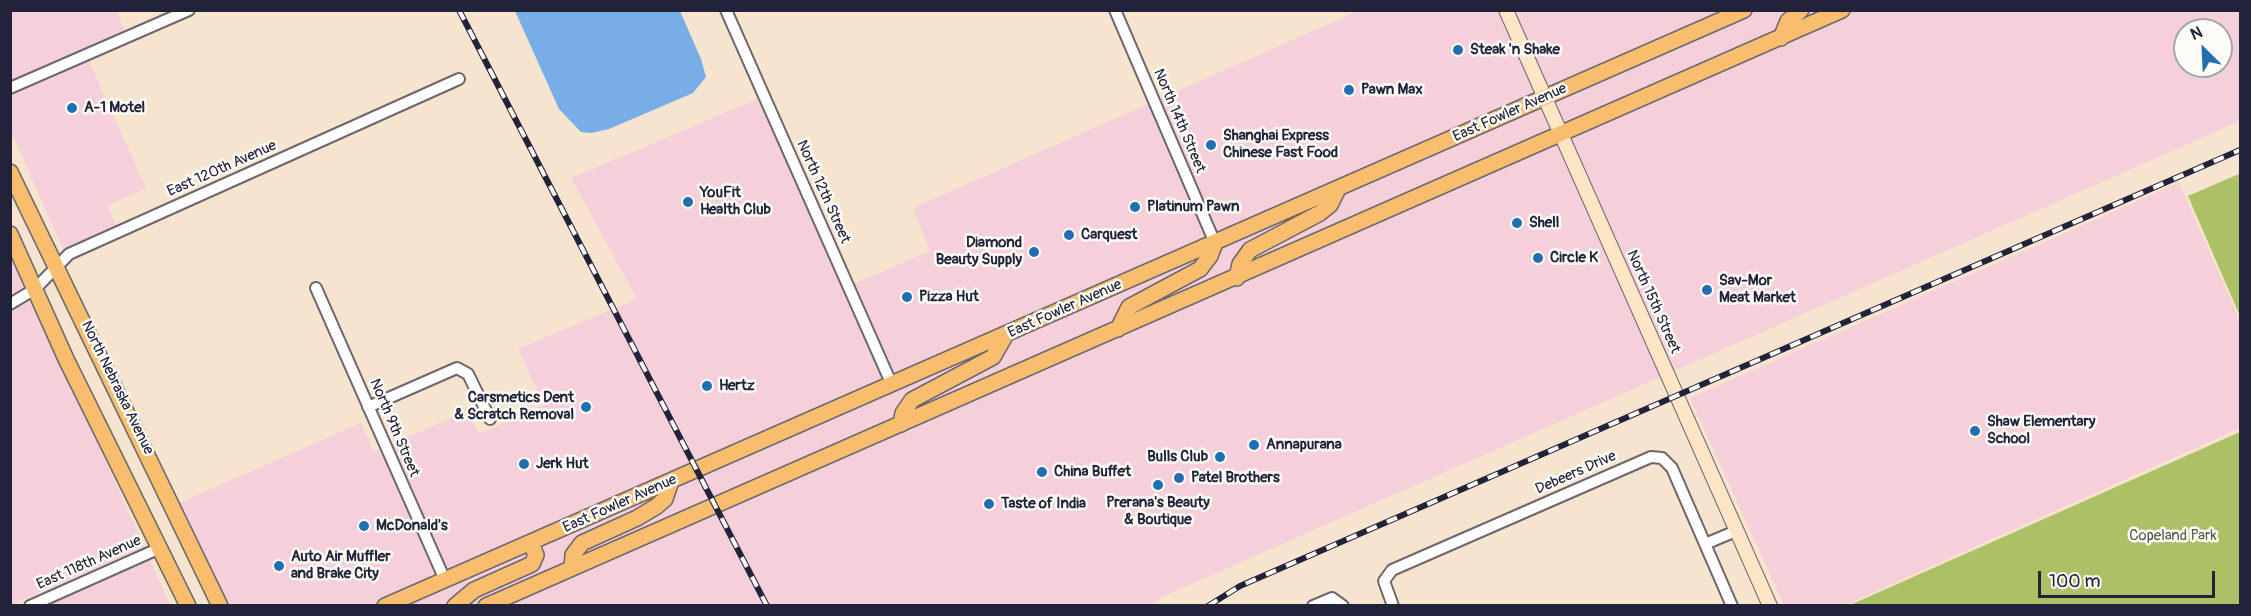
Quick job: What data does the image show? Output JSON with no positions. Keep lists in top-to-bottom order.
{
  "streets": {
    "main road": ["East Fowler Avenue", "North Nebraska Avenue"],
    "street": [
      "North 14th Street",
      "East 120th Avenue",
      "North 12th Street",
      "North 15th Street",
      "North 9th Street",
      "Debeers Drive",
      "East 118th Avenue"
    ]
  },
  "crossings": [
    ["East Fowler Avenue", "North 14th Street"],
    ["East Fowler Avenue", "North 12th Street"],
    ["East Fowler Avenue", "North 15th Street"],
    ["East Fowler Avenue", "North 9th Street"],
    ["East 120th Avenue", "North Nebraska Avenue"]
  ],
  "parks": ["Copeland Park"],
  "places": [
    "Steak 'n Shake",
    "Pawn Max",
    "A-1 Motel",
    "Shanghai Express Chinese Fast Food",
    "YouFit Health Club",
    "Platinum Pawn",
    "Shell",
    "Carquest",
    "Diamond Beauty Supply",
    "Circle K",
    "Sav-Mor Meat Market",
    "Pizza Hut",
    "Hertz",
    "Carsmetics Dent & Scratch Removal",
    "Shaw Elementary School",
    "Annapurana",
    "Bulls Club",
    "Jerk Hut",
    "China Buffet",
    "Patel Brothers",
    "Prerana's Beauty & Boutique",
    "Taste of India",
    "McDonald's",
    "Auto Air Muffler and Brake City"
  ],
  "scale_bar": "100 m",
  "north": "top left"
}
